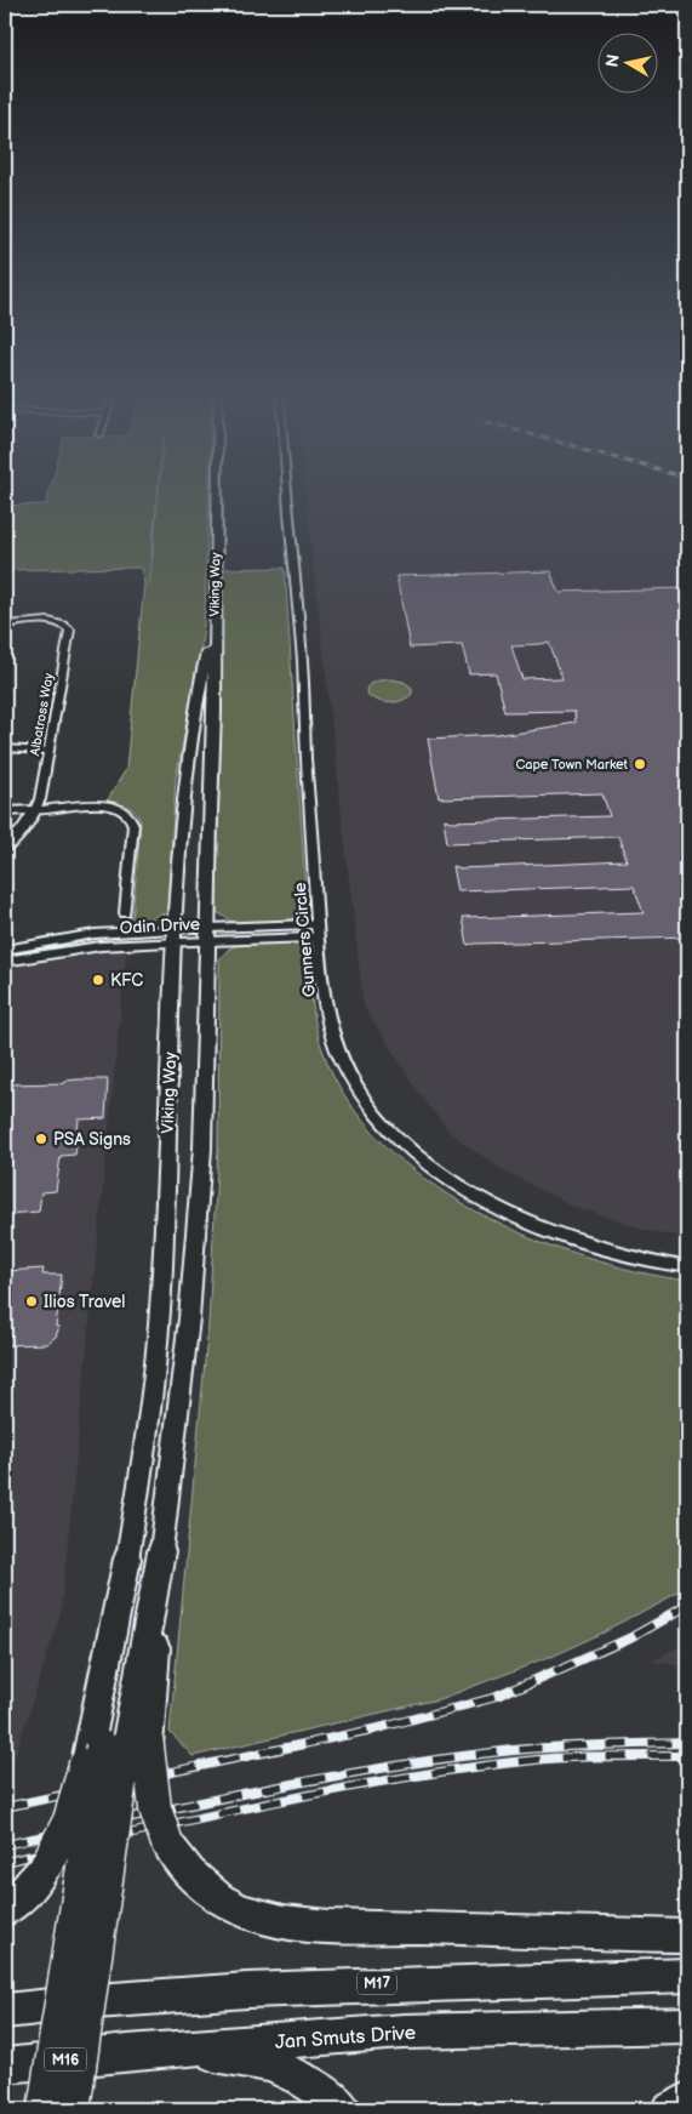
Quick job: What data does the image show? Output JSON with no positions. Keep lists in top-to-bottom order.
{
  "streets": {
    "main road": [
      "Viking Way",
      "M17",
      "Jan Smuts Drive",
      "M16"
    ],
    "street": ["Albatross Way", "Odin Drive", "Gunners Circle"]
  },
  "crossings": [
    ["Viking Way", "Odin Drive"],
    ["Odin Drive", "Gunners Circle"]
  ],
  "places": [
    "Cape Town Market",
    "KFC",
    "PSA Signs",
    "Ilios Travel"
  ],
  "north": "left"
}
